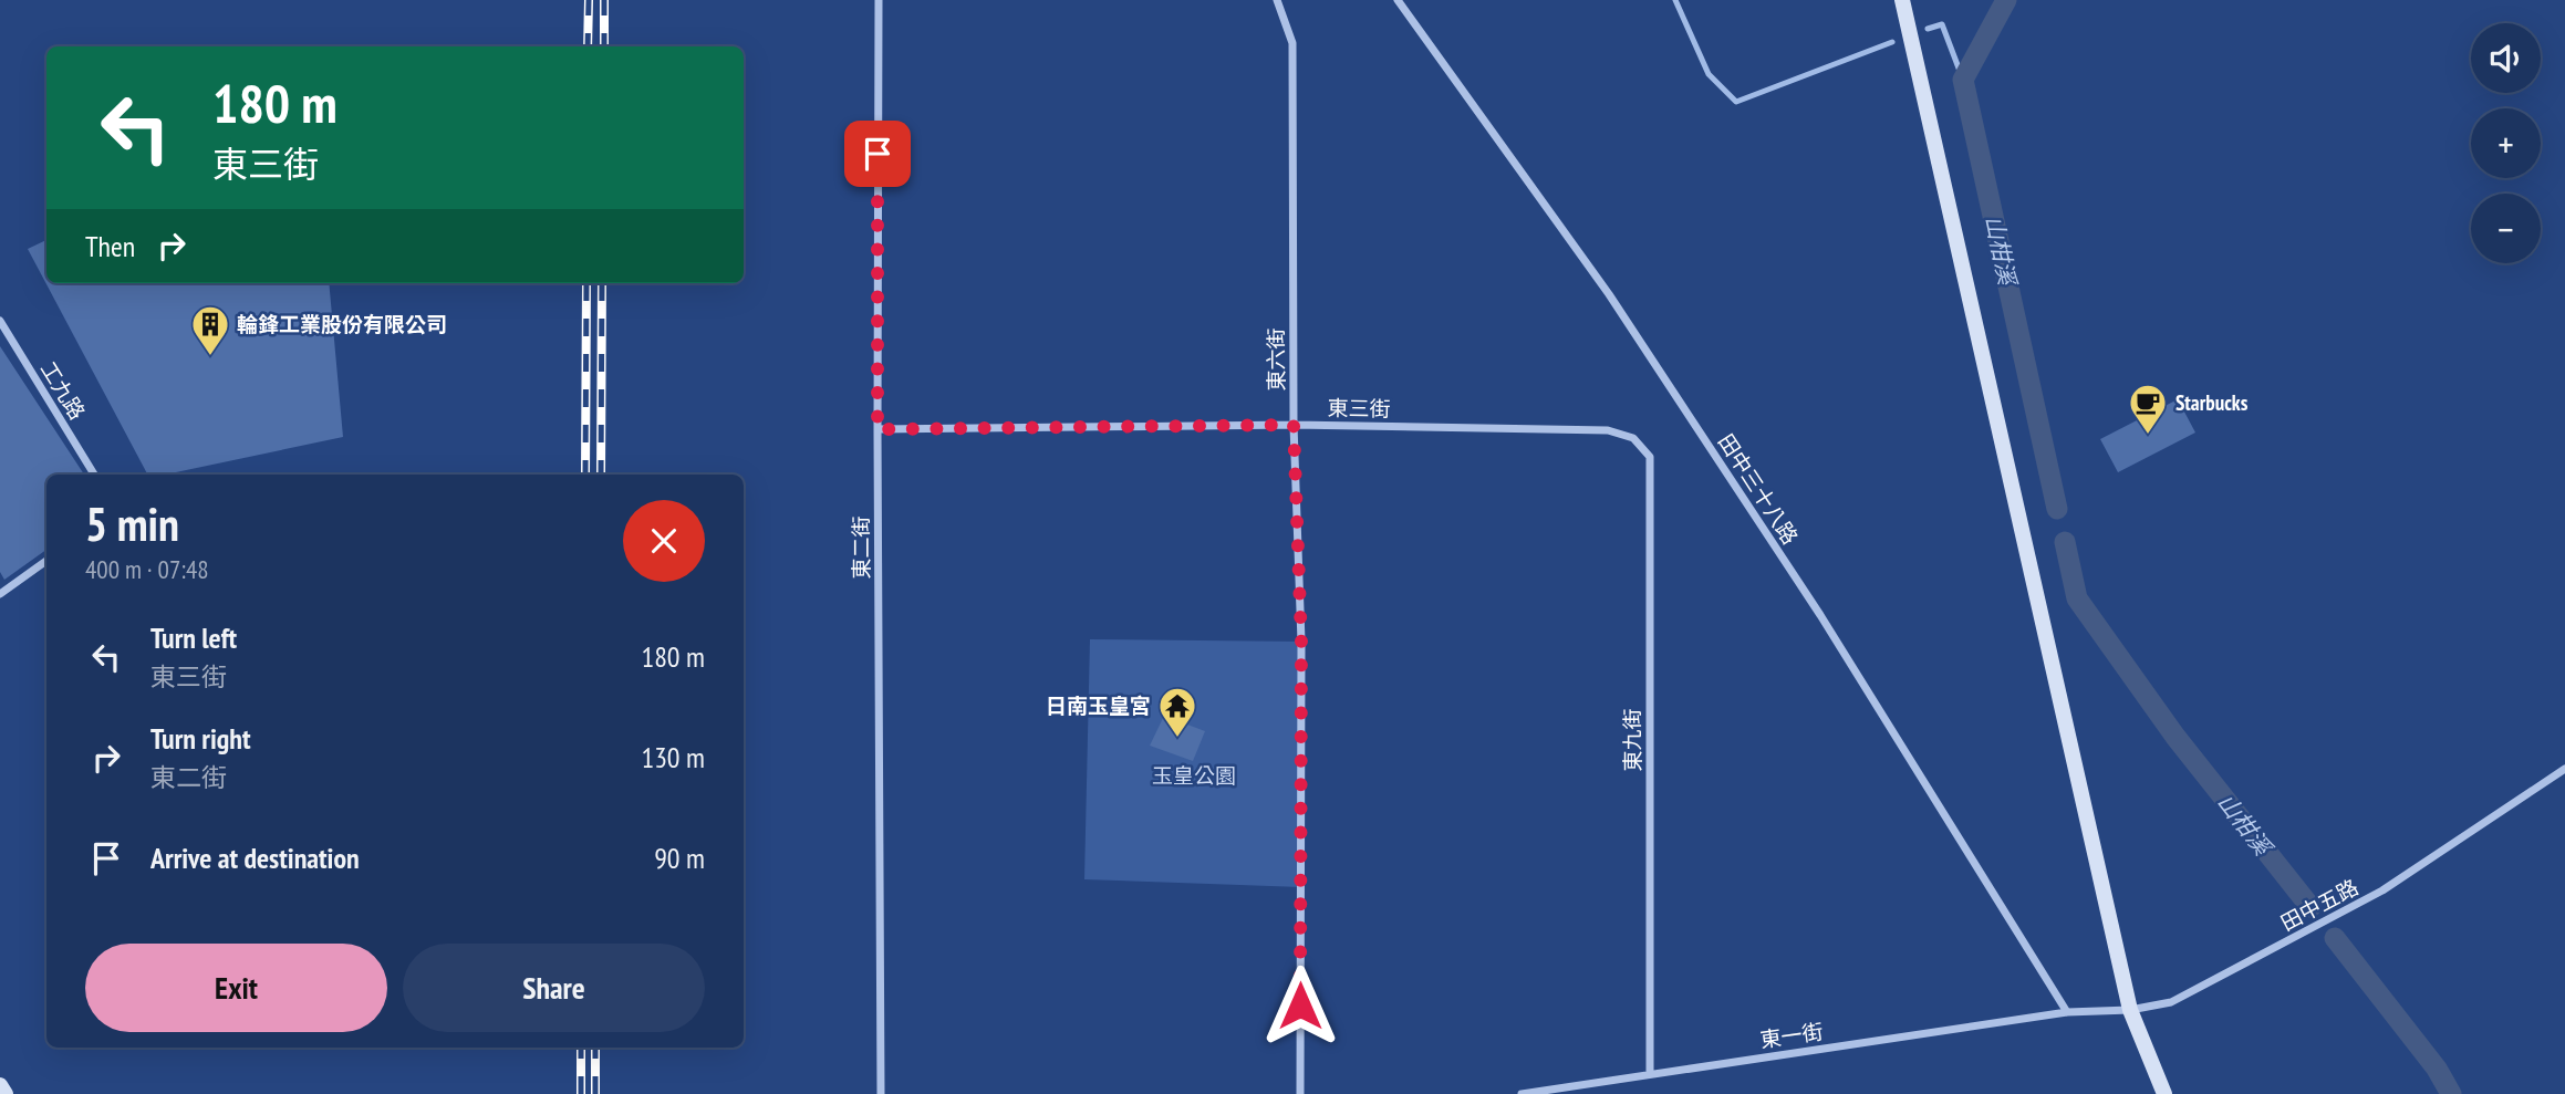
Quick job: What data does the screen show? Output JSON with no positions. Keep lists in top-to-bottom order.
{
  "streets": {
    "street": [
      "東六街",
      "工九路",
      "東三街",
      "田中三十八路",
      "東二街",
      "東九街",
      "田中五路",
      "東一街"
    ]
  },
  "crossings": [
    ["東六街", "東三街"],
    ["東三街", "東二街"],
    ["東三街", "東九街"],
    ["田中三十八路", "田中五路"],
    ["田中三十八路", "東一街"],
    ["東九街", "東一街"],
    ["田中五路", "東一街"]
  ],
  "water": ["山柑溪"],
  "parks": ["玉皇公園"],
  "places": {
    "building": ["輪鋒工業股份有限公司"],
    "cafe": ["Starbucks"],
    "temple": ["日南玉皇宮"]
  },
  "page": {
    "map_buttons": ["+", "−"],
    "turn": ["180 m", "東三街"],
    "then": "Then",
    "heading": ["5 min", "400 m · 07:48"],
    "list": [
      {
        "name": "Turn left",
        "note": "東三街",
        "value": "180 m"
      },
      {
        "name": "Turn right",
        "note": "東二街",
        "value": "130 m"
      },
      {
        "name": "Arrive at destination",
        "value": "90 m"
      }
    ],
    "buttons": ["Exit", "Share"]
  }
}
